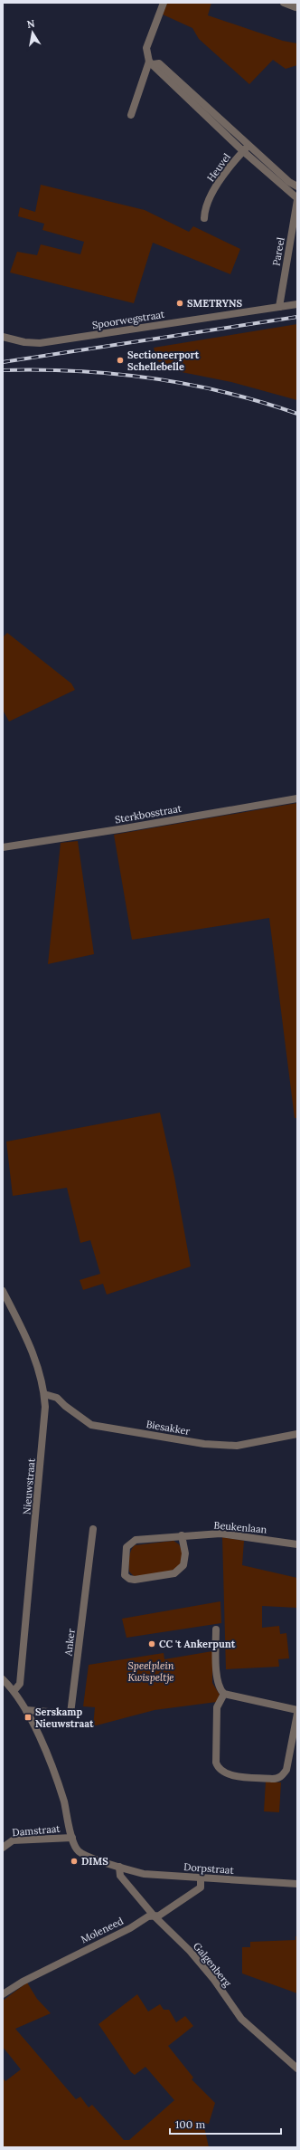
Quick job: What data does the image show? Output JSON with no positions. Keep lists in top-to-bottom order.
{
  "streets": {
    "street": [
      "Heuvel",
      "Pareel",
      "Spoorwegstraat",
      "Sterkbosstraat",
      "Biesakker",
      "Nieuwstraat",
      "Beukenlaan",
      "Anker",
      "Damstraat",
      "Dorpstraat",
      "Moleneed",
      "Galgenberg"
    ]
  },
  "crossings": [
    ["Heuvel", "Pareel"],
    ["Pareel", "Spoorwegstraat"],
    ["Biesakker", "Nieuwstraat"],
    ["Dorpstraat", "Moleneed"],
    ["Dorpstraat", "Galgenberg"],
    ["Moleneed", "Galgenberg"]
  ],
  "parks": ["Speelplein Kwispeltje"],
  "places": {
    "other": [
      "SMETRYNS",
      "Sectioneerport Schellebelle",
      "CC 't Ankerpunt",
      "DIMS"
    ],
    "transit": ["Serskamp Nieuwstraat"]
  },
  "scale_bar": "100 m",
  "north": "top"
}
